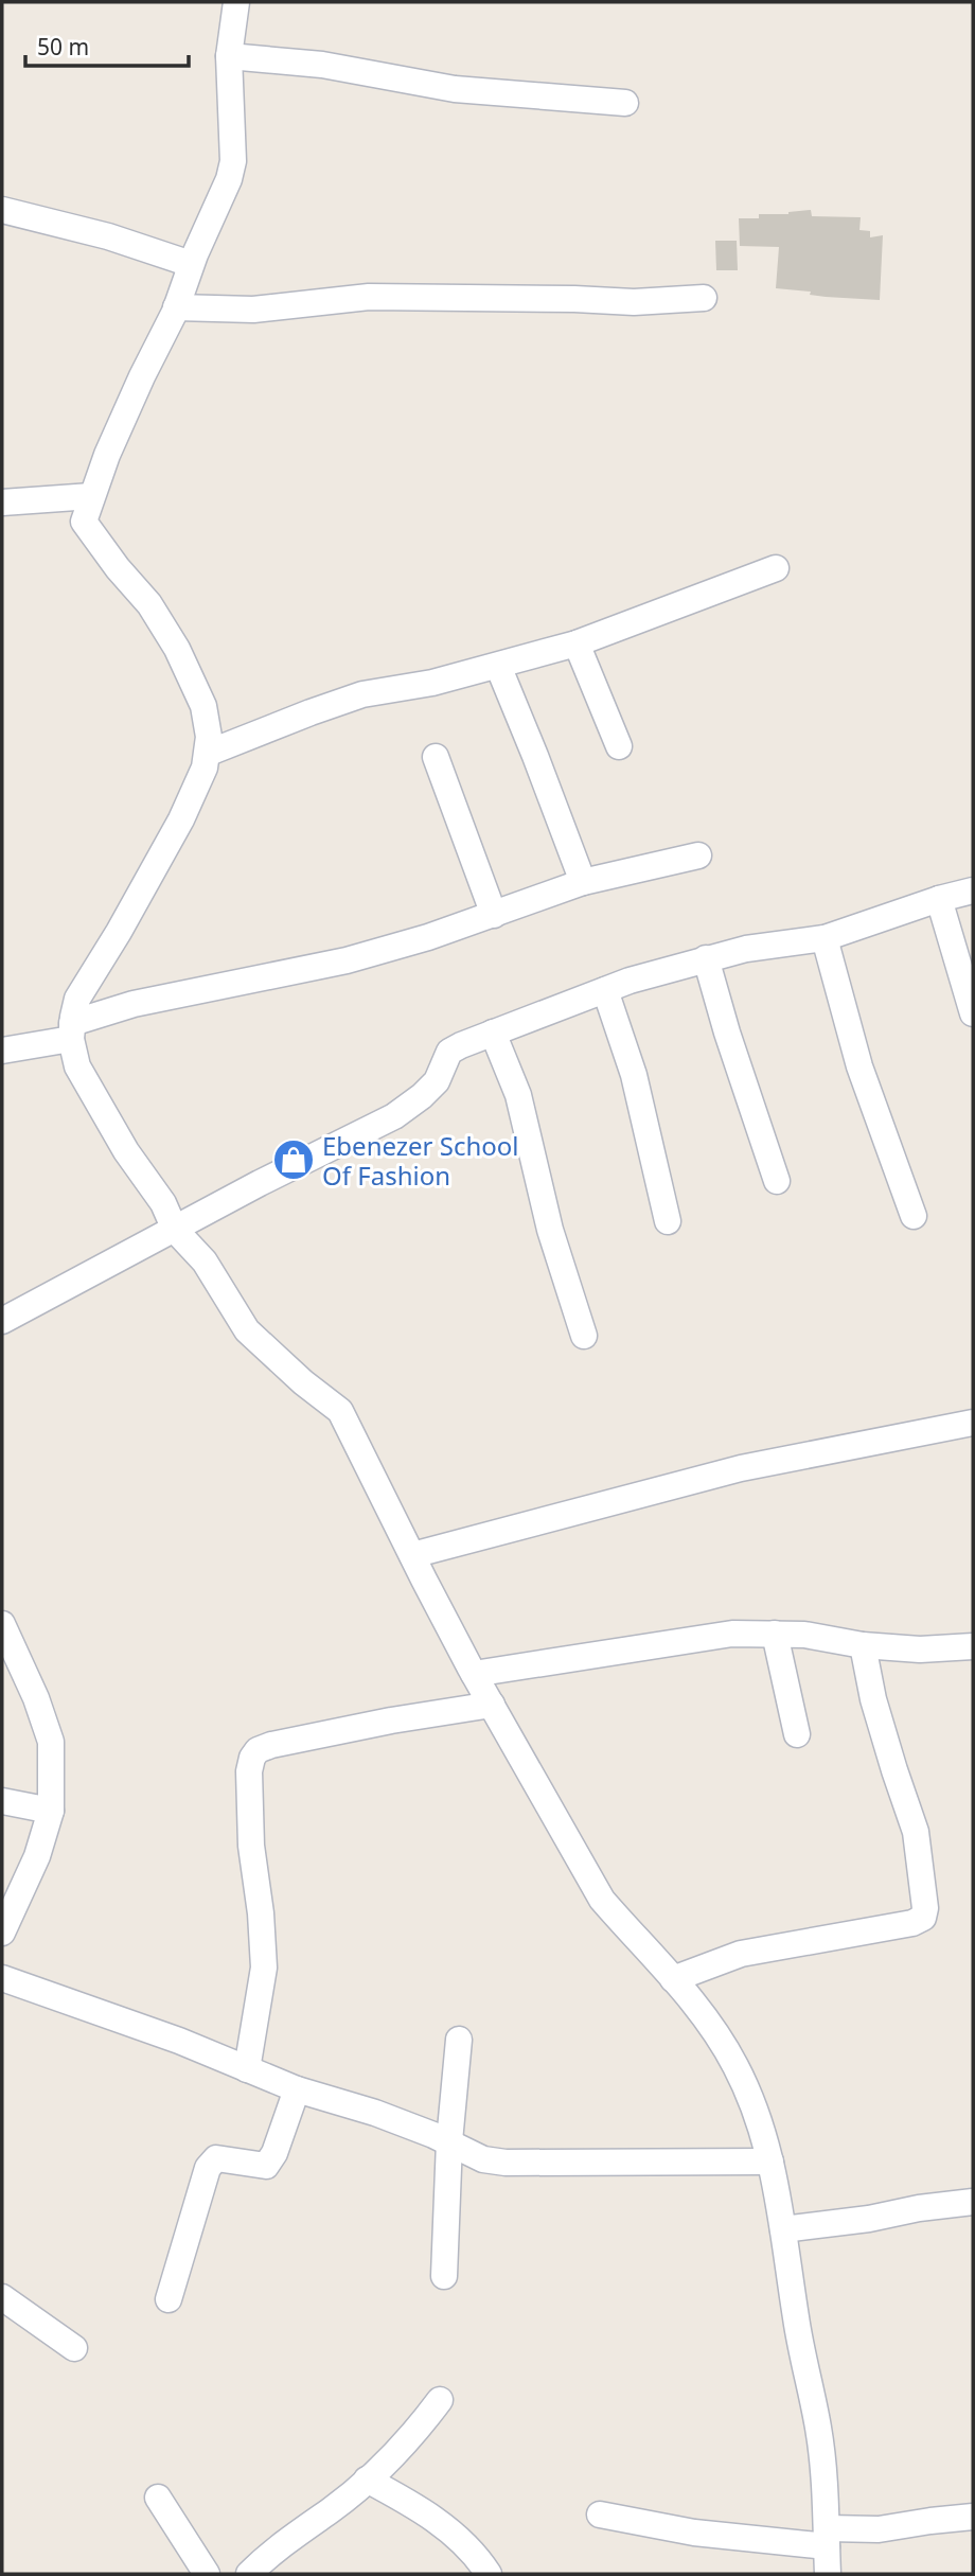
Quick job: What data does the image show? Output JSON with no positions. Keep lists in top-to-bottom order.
{
  "places": {
    "shop": ["Ebenezer School Of Fashion"]
  },
  "scale_bar": "50 m"
}
